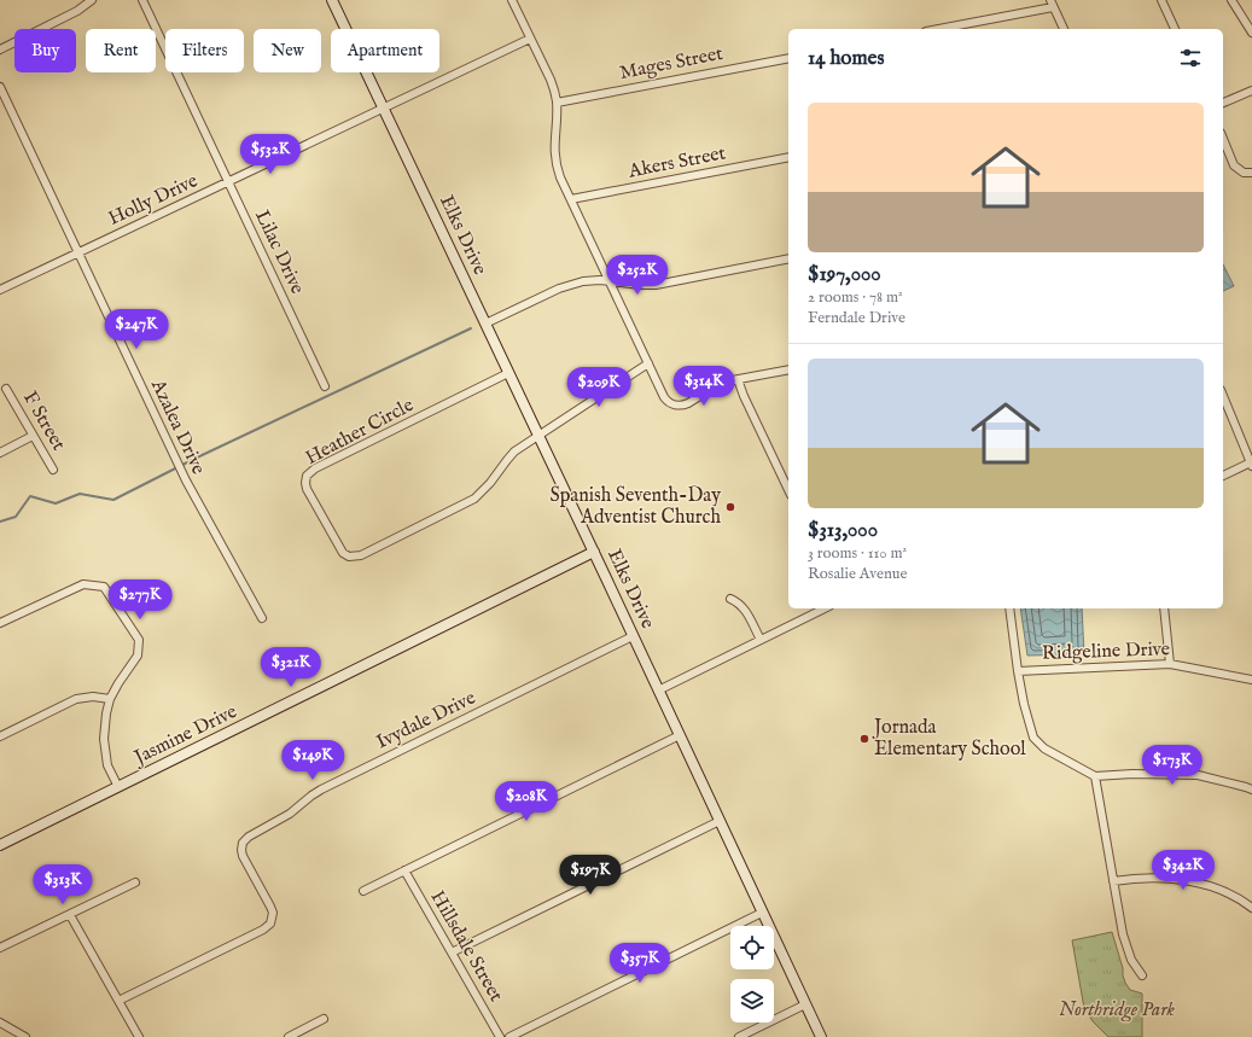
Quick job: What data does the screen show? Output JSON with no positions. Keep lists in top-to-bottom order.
{
  "streets": {
    "main road": ["Elks Drive", "Jasmine Drive"],
    "street": [
      "Mages Street",
      "Akers Street",
      "Holly Drive",
      "Lilac Drive",
      "F Street",
      "Azalea Drive",
      "Heather Circle",
      "Ridgeline Drive",
      "Ivydale Drive",
      "Hillsdale Street"
    ]
  },
  "crossings": [
    ["Holly Drive", "Elks Drive"],
    ["Holly Drive", "Lilac Drive"],
    ["Holly Drive", "Azalea Drive"],
    ["Elks Drive", "Heather Circle"],
    ["Elks Drive", "Ivydale Drive"],
    ["Elks Drive", "Jasmine Drive"]
  ],
  "parks": ["Northridge Park"],
  "places": ["Spanish Seventh-Day Adventist Church", "Jornada Elementary School"],
  "page": {
    "chip": [
      "Buy",
      "Rent",
      "Filters",
      "New",
      "Apartment"
    ],
    "heading": "14 homes",
    "list": [
      {
        "name": "$197,000",
        "note": "2 rooms · 78 m² · Ferndale Drive"
      },
      {
        "name": "$313,000",
        "note": "3 rooms · 110 m² · Rosalie Avenue"
      }
    ],
    "price": [
      "$532K",
      "$252K",
      "$247K",
      "$314K",
      "$209K",
      "$277K",
      "$321K",
      "$149K",
      "$173K",
      "$208K",
      "$342K",
      "$197K",
      "$313K",
      "$357K"
    ]
  }
}
